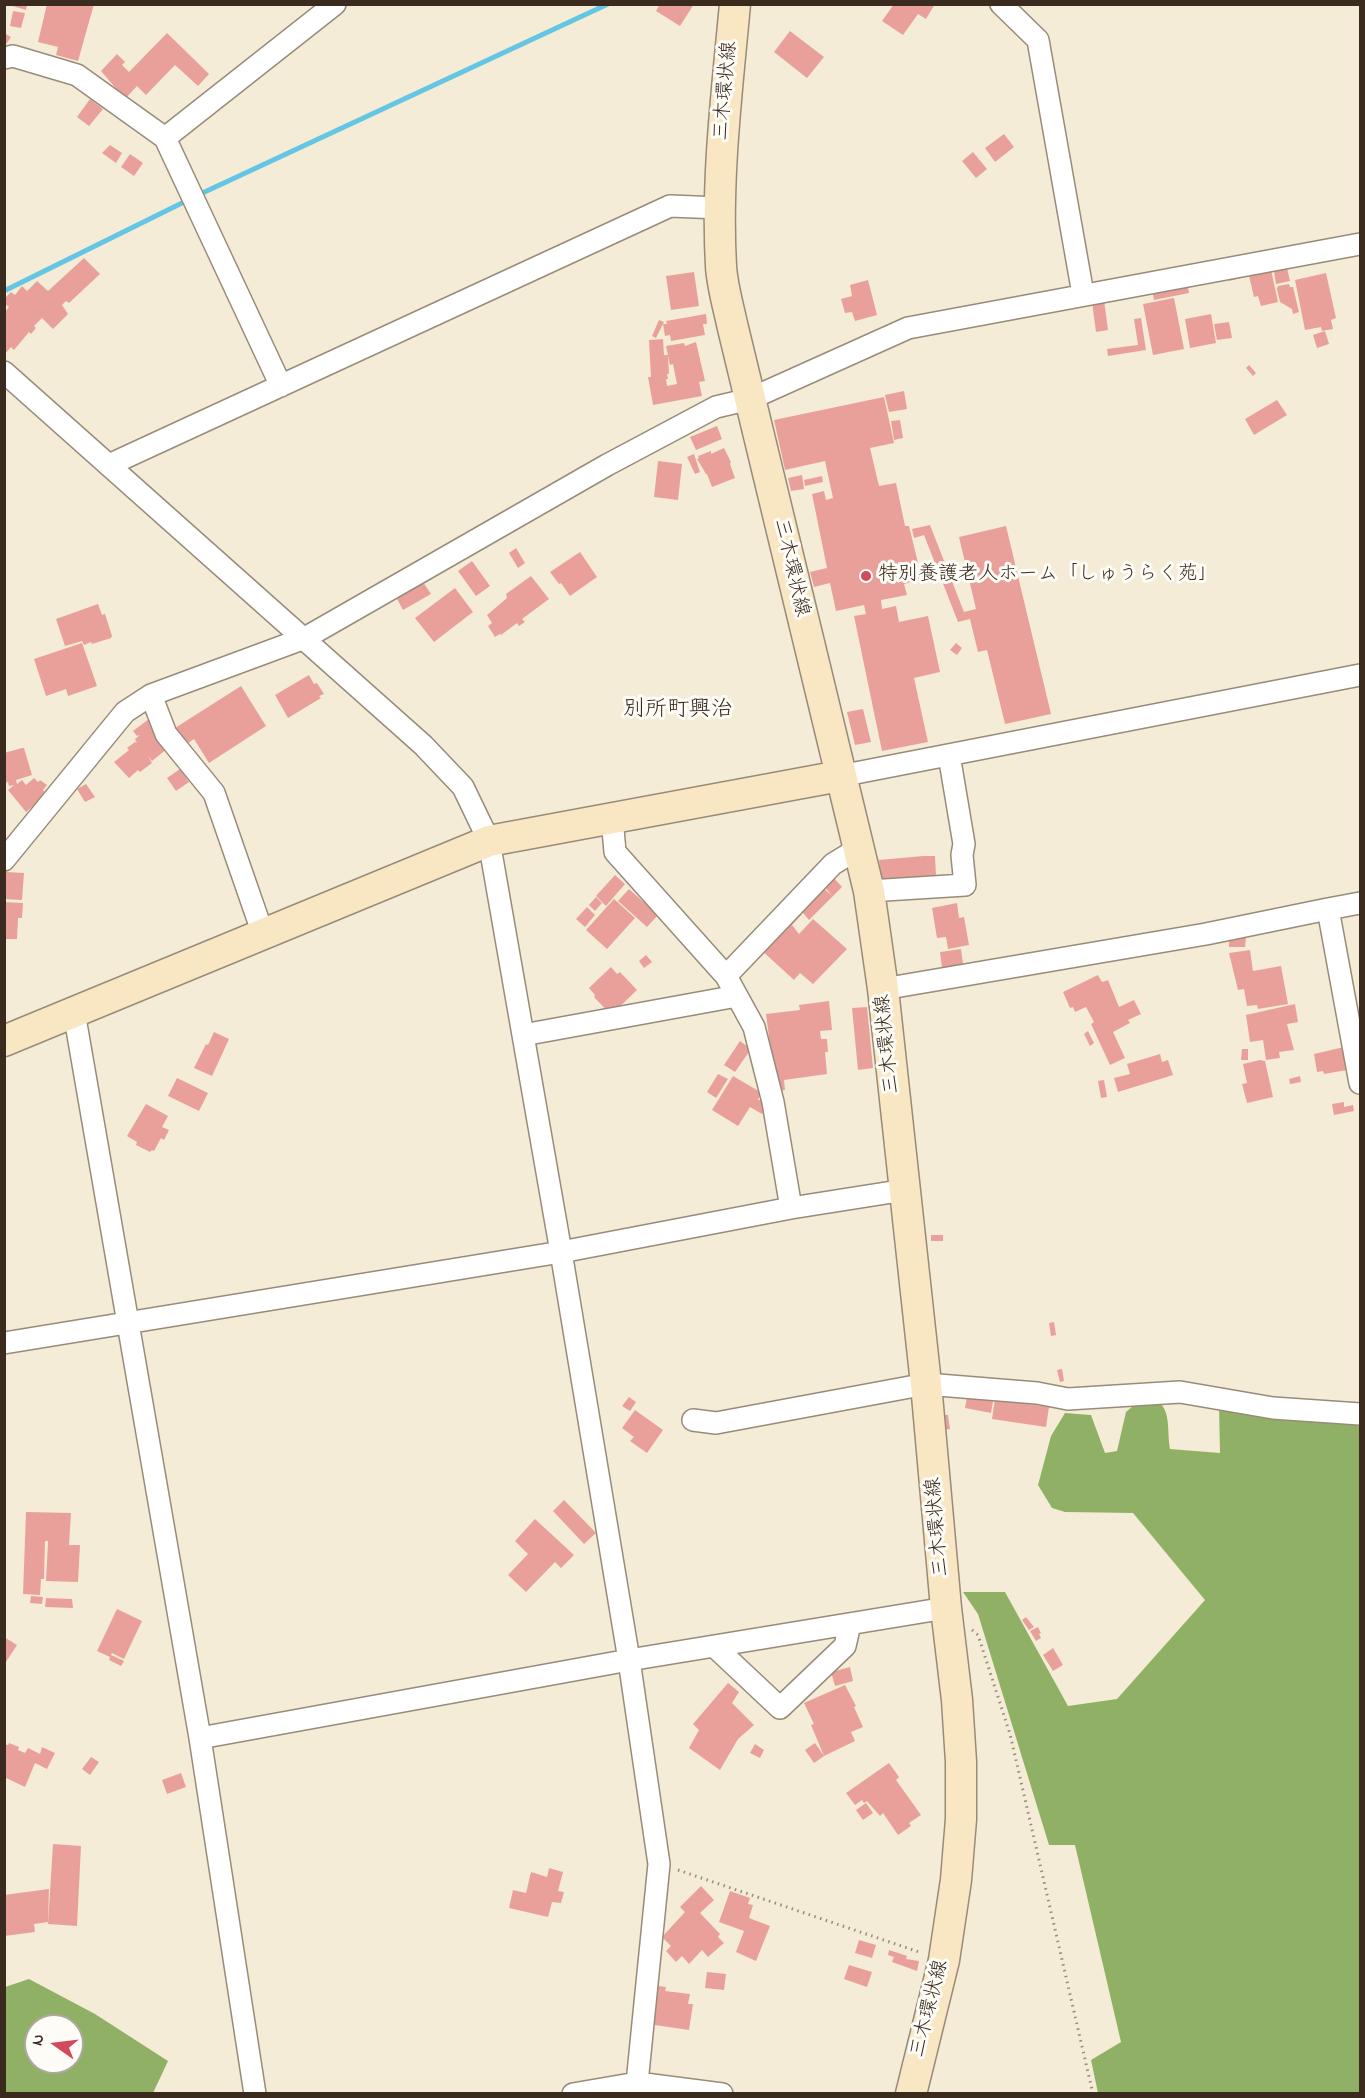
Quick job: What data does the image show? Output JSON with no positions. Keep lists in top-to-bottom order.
{
  "streets": {
    "main road": ["三木環状線"]
  },
  "districts": ["別所町興治"],
  "places": ["特別養護老人ホーム「しゅうらく苑」"],
  "north": "left"
}
